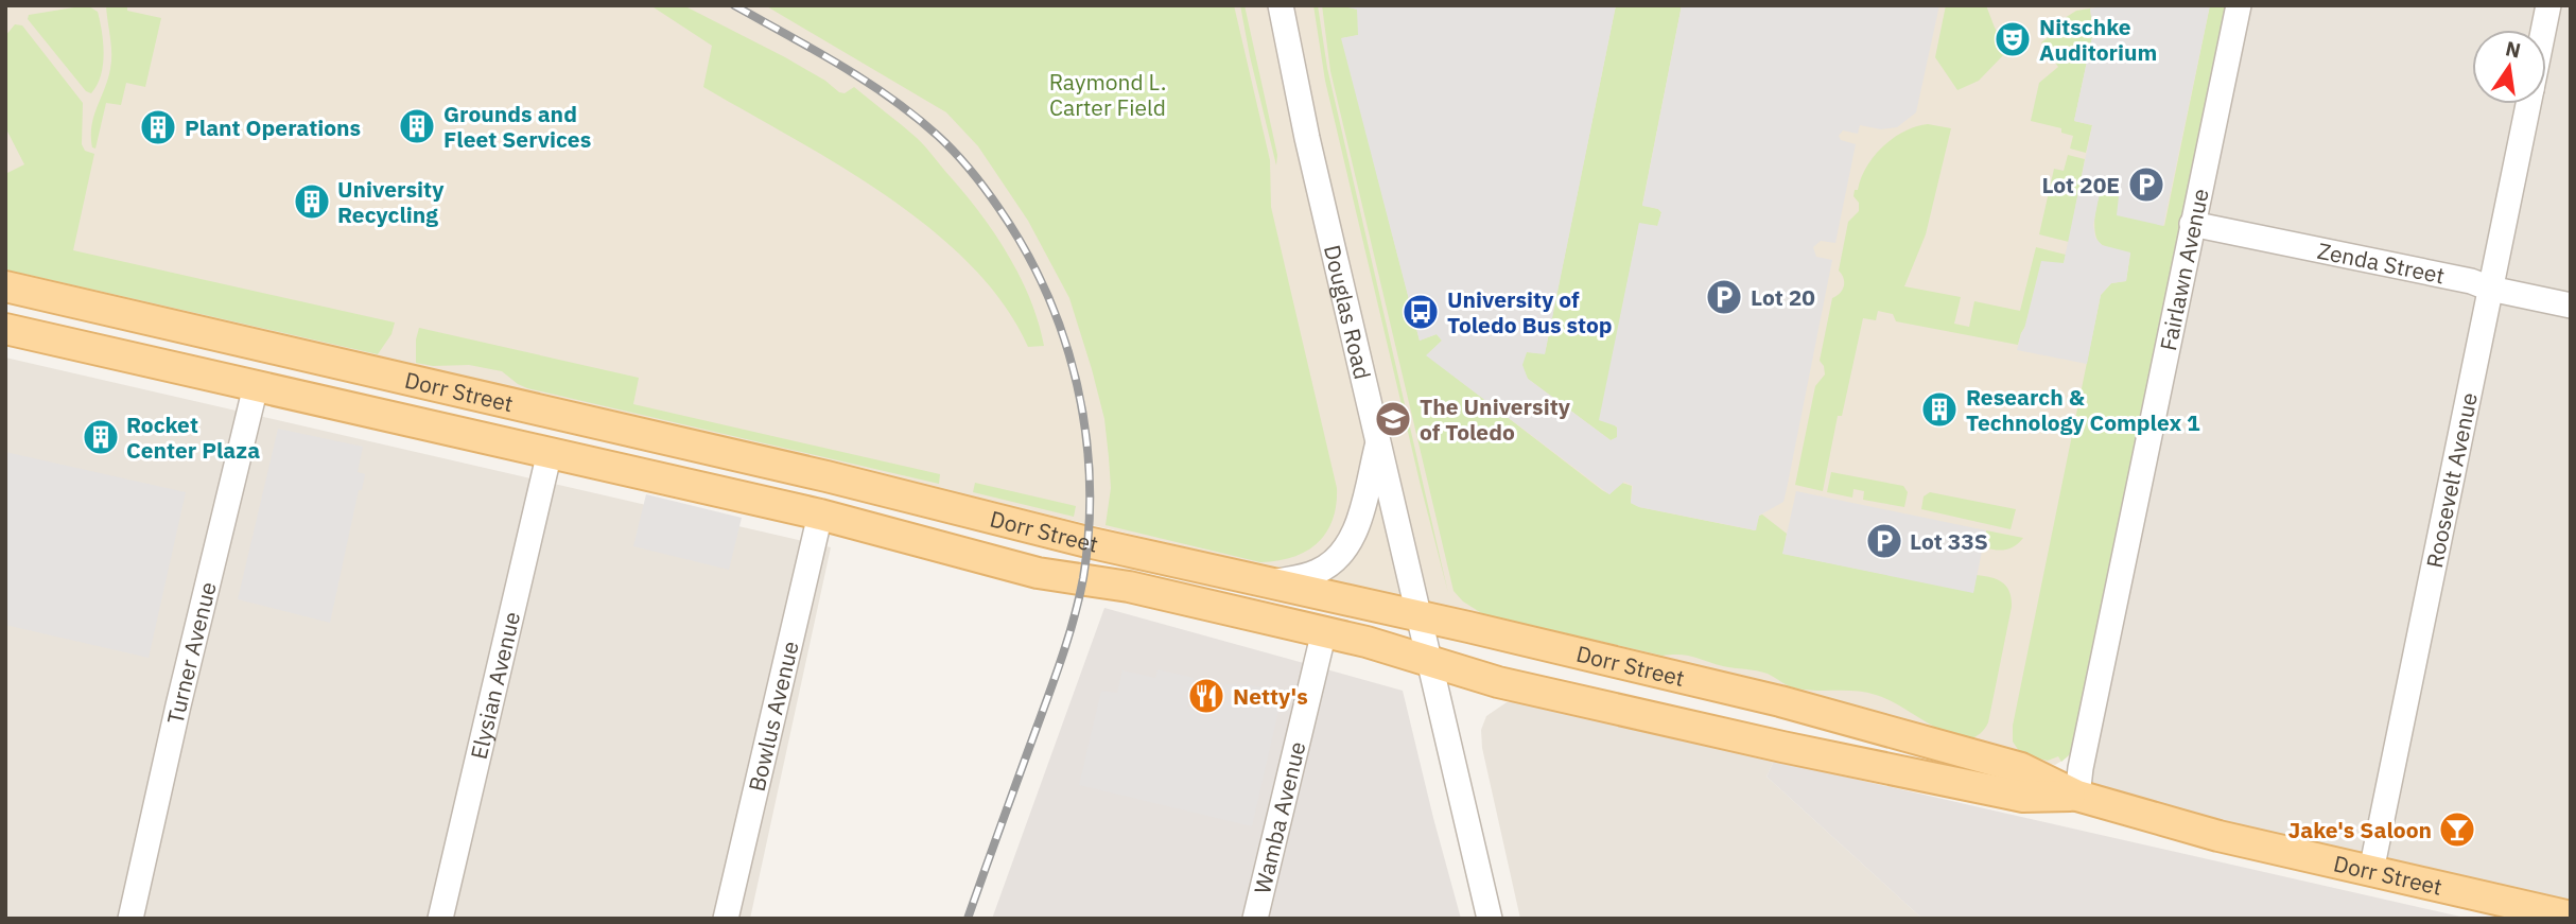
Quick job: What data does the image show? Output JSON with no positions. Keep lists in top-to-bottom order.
{
  "streets": {
    "main road": ["Dorr Street"],
    "street": [
      "Zenda Street",
      "Fairlawn Avenue",
      "Douglas Road",
      "Roosevelt Avenue",
      "Turner Avenue",
      "Elysian Avenue",
      "Bowlus Avenue",
      "Wamba Avenue"
    ]
  },
  "crossings": [
    ["Zenda Street", "Fairlawn Avenue"],
    ["Zenda Street", "Roosevelt Avenue"],
    ["Fairlawn Avenue", "Dorr Street"],
    ["Douglas Road", "Dorr Street"],
    ["Dorr Street", "Roosevelt Avenue"],
    ["Dorr Street", "Turner Avenue"],
    ["Dorr Street", "Elysian Avenue"],
    ["Dorr Street", "Bowlus Avenue"],
    ["Dorr Street", "Wamba Avenue"]
  ],
  "parks": ["Raymond L. Carter Field"],
  "places": {
    "theatre": ["Nitschke Auditorium"],
    "building": [
      "Grounds and Fleet Services",
      "Plant Operations",
      "University Recycling",
      "Research & Technology Complex 1",
      "Rocket Center Plaza"
    ],
    "parking": ["Lot 20E", "Lot 20", "Lot 33S"],
    "bus stop": ["University of Toledo Bus stop"],
    "school or university": ["The University of Toledo"],
    "restaurant": ["Netty's"],
    "bar": ["Jake's Saloon"]
  },
  "north": "top"
}
